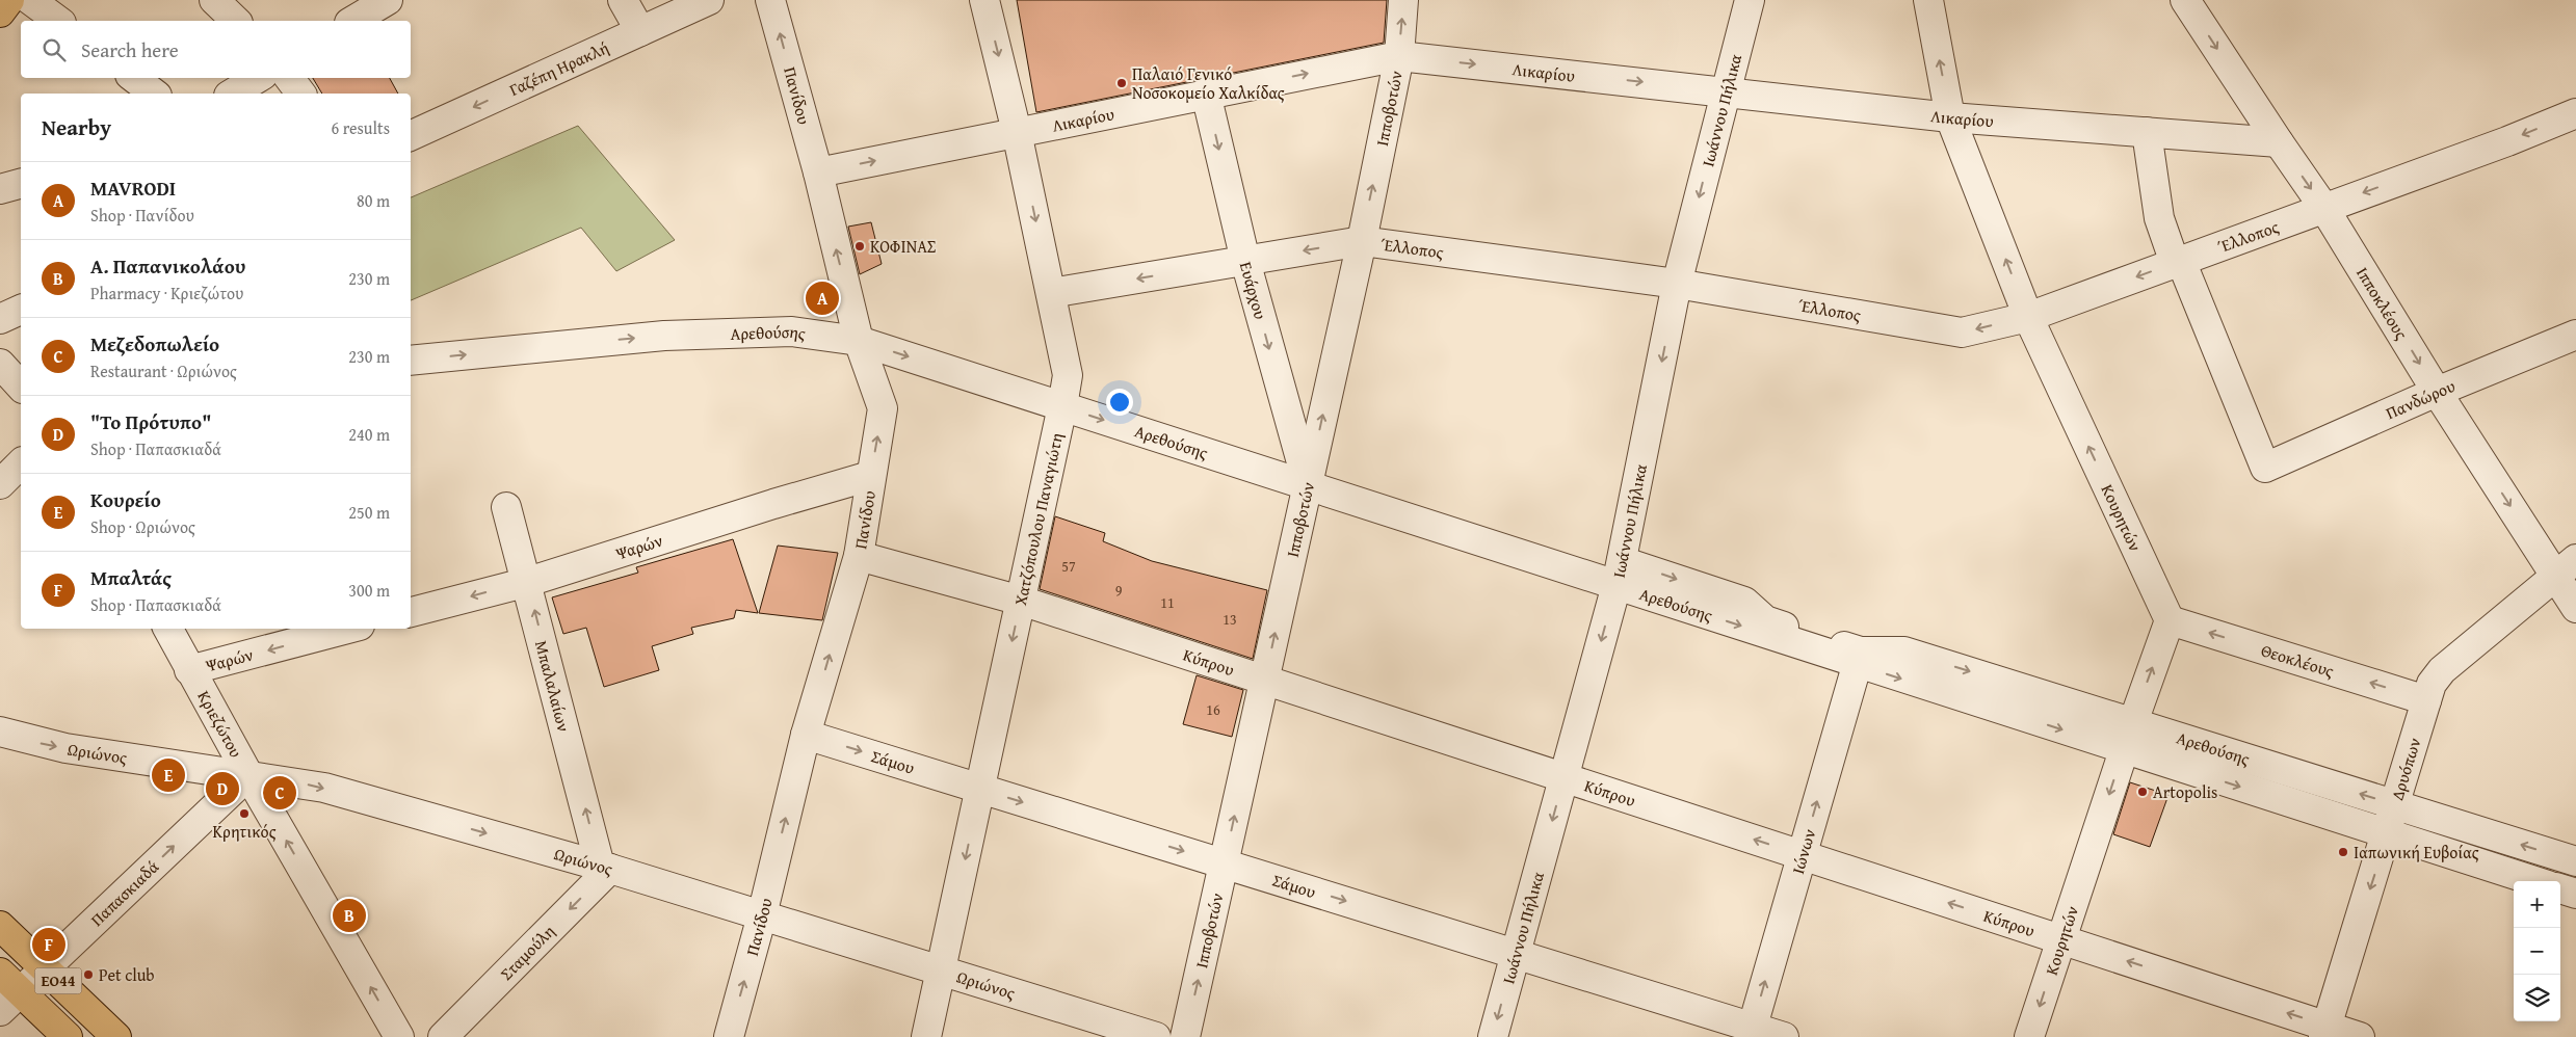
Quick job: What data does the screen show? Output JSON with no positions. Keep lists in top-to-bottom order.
{
  "streets": {
    "main road": ["ΕΟ44"],
    "street": [
      "Γαζέπη Ηρακλή",
      "Λικαρίου",
      "Πανίδου",
      "Ιπποβοτών",
      "Ιωάννου Πήλικα",
      "Έλλοπος",
      "Ευάρχου",
      "Ιπποκλέους",
      "Αρεθούσης",
      "Πανδώρου",
      "Κουρητών",
      "Χατζόπουλου Παναγιώτη",
      "Ψαρών",
      "Θεοκλέους",
      "Κύπρου",
      "Μπαλαλαίων",
      "Κριεζώτου",
      "Ωριώνος",
      "Σάμου",
      "Δρυόπων",
      "Ιώνων",
      "Παπασκιαδά",
      "Σταμούλη"
    ]
  },
  "crossings": [
    ["Λικαρίου", "Πανίδου"],
    ["Λικαρίου", "Ιπποβοτών"],
    ["Λικαρίου", "Ιωάννου Πήλικα"],
    ["Λικαρίου", "Ευάρχου"],
    ["Λικαρίου", "Ιπποκλέους"],
    ["Λικαρίου", "Κουρητών"],
    ["Λικαρίου", "Χατζόπουλου Παναγιώτη"],
    ["Πανίδου", "Αρεθούσης"],
    ["Πανίδου", "Ψαρών"],
    ["Πανίδου", "Κύπρου"],
    ["Πανίδου", "Ωριώνος"],
    ["Πανίδου", "Σάμου"],
    ["Ιπποβοτών", "Έλλοπος"],
    ["Ιπποβοτών", "Ευάρχου"],
    ["Ιπποβοτών", "Αρεθούσης"],
    ["Ιπποβοτών", "Κύπρου"],
    ["Ιπποβοτών", "Σάμου"],
    ["Ιωάννου Πήλικα", "Έλλοπος"],
    ["Ιωάννου Πήλικα", "Αρεθούσης"],
    ["Ιωάννου Πήλικα", "Κύπρου"],
    ["Ιωάννου Πήλικα", "Σάμου"],
    ["Έλλοπος", "Ευάρχου"],
    ["Έλλοπος", "Ιπποκλέους"],
    ["Έλλοπος", "Πανδώρου"],
    ["Έλλοπος", "Κουρητών"],
    ["Έλλοπος", "Χατζόπουλου Παναγιώτη"],
    ["Ευάρχου", "Αρεθούσης"],
    ["Ιπποκλέους", "Πανδώρου"],
    ["Ιπποκλέους", "Δρυόπων"],
    ["Αρεθούσης", "Κουρητών"],
    ["Αρεθούσης", "Χατζόπουλου Παναγιώτη"],
    ["Αρεθούσης", "Δρυόπων"],
    ["Αρεθούσης", "Ιώνων"],
    ["Κουρητών", "Θεοκλέους"],
    ["Κουρητών", "Κύπρου"],
    ["Χατζόπουλου Παναγιώτη", "Κύπρου"],
    ["Χατζόπουλου Παναγιώτη", "Ωριώνος"],
    ["Χατζόπουλου Παναγιώτη", "Σάμου"],
    ["Ψαρών", "Μπαλαλαίων"],
    ["Ψαρών", "Κριεζώτου"],
    ["Θεοκλέους", "Δρυόπων"],
    ["Κύπρου", "Δρυόπων"],
    ["Κύπρου", "Ιώνων"],
    ["Μπαλαλαίων", "Ωριώνος"],
    ["Μπαλαλαίων", "Σταμούλη"],
    ["Κριεζώτου", "Ωριώνος"],
    ["Κριεζώτου", "Παπασκιαδά"],
    ["Ωριώνος", "Παπασκιαδά"],
    ["Ωριώνος", "Σταμούλη"],
    ["Σάμου", "Ιώνων"],
    ["Παπασκιαδά", "ΕΟ44"]
  ],
  "one_way": [
    "Γαζέπη Ηρακλή",
    "Λικαρίου",
    "Πανίδου",
    "Ιπποβοτών",
    "Ιωάννου Πήλικα",
    "Έλλοπος",
    "Ευάρχου",
    "Ιπποκλέους",
    "Χατζόπουλου Παναγιώτη",
    "Ψαρών",
    "Θεοκλέους",
    "Κύπρου",
    "Μπαλαλαίων",
    "Κριεζώτου",
    "Ωριώνος",
    "Σάμου",
    "Δρυόπων",
    "Ιώνων",
    "Παπασκιαδά",
    "Σταμούλη"
  ],
  "places": [
    "Παλαιό Γενικό Νοσοκομείο Χαλκίδας",
    "ΚΟΦΙΝΑΣ",
    "Artopolis",
    "Κρητικός",
    "Ιαπωνική Ευβοίας",
    "Pet club"
  ],
  "house_numbers": [
    "57",
    "9",
    "11",
    "13",
    "16"
  ],
  "page": {
    "search": "Search here",
    "heading": ["Nearby", "6 results"],
    "list": [
      {
        "mark": "A",
        "name": "MAVRODI",
        "note": "Shop · Πανίδου",
        "value": "80 m"
      },
      {
        "mark": "B",
        "name": "Α. Παπανικολάου",
        "note": "Pharmacy · Κριεζώτου",
        "value": "230 m"
      },
      {
        "mark": "C",
        "name": "Μεζεδοπωλείο",
        "note": "Restaurant · Ωριώνος",
        "value": "230 m"
      },
      {
        "mark": "D",
        "name": "\"Το Πρότυπο\"",
        "note": "Shop · Παπασκιαδά",
        "value": "240 m"
      },
      {
        "mark": "E",
        "name": "Κουρείο",
        "note": "Shop · Ωριώνος",
        "value": "250 m"
      },
      {
        "mark": "F",
        "name": "Μπαλτάς",
        "note": "Shop · Παπασκιαδά",
        "value": "300 m"
      }
    ],
    "pins": [
      "A",
      "E",
      "D",
      "C",
      "B",
      "F"
    ],
    "map_buttons": ["+", "−"]
  }
}
